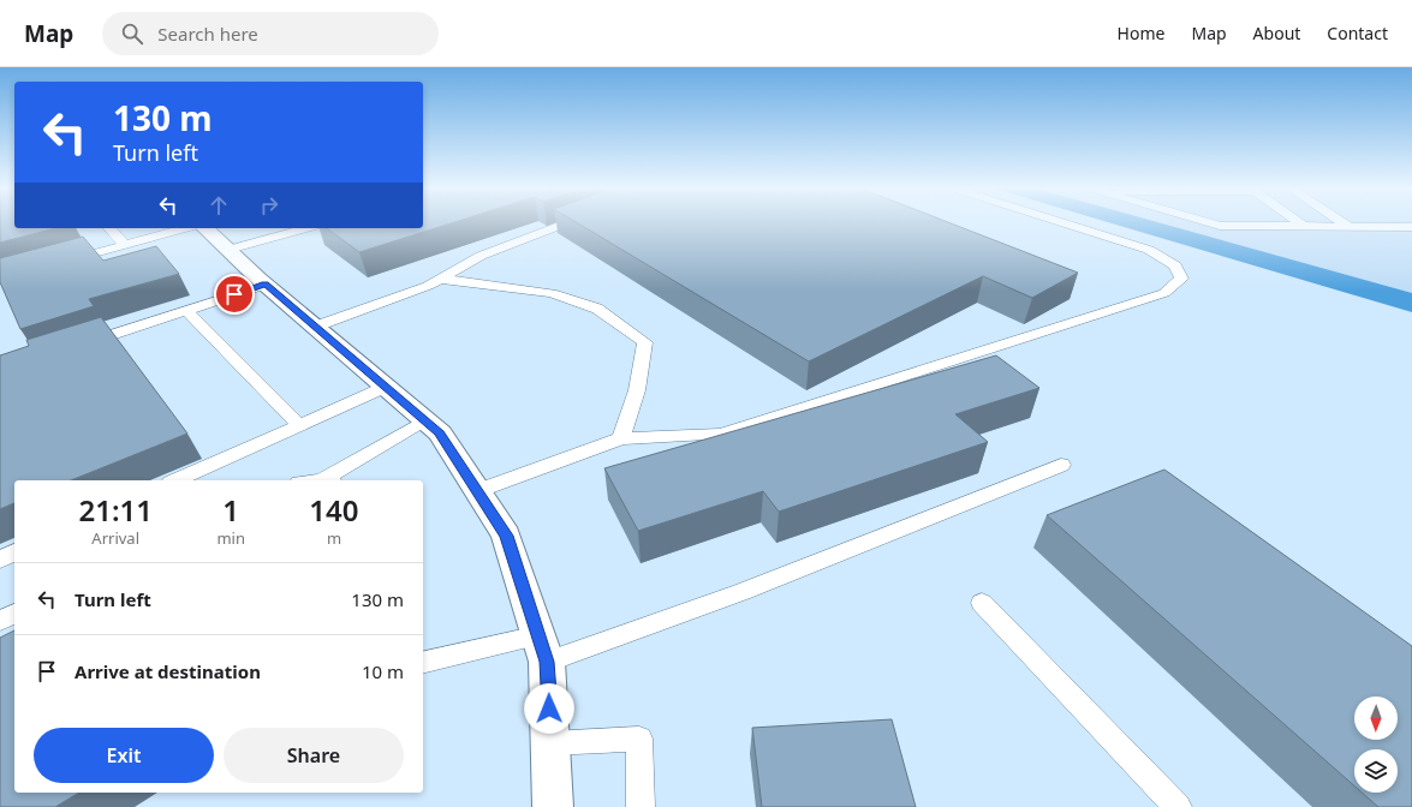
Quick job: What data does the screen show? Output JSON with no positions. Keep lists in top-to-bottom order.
{
  "north": "bottom",
  "page": {
    "header": "Map",
    "search": "Search here",
    "nav": [
      "Home",
      "Map",
      "About",
      "Contact"
    ],
    "turn": ["130 m", "Turn left"],
    "eta": [
      "21:11",
      "Arrival",
      "1",
      "min",
      "140",
      "m"
    ],
    "list": [
      {
        "name": "Turn left",
        "value": "130 m"
      },
      {
        "name": "Arrive at destination",
        "value": "10 m"
      }
    ],
    "buttons": ["Exit", "Share"]
  }
}
